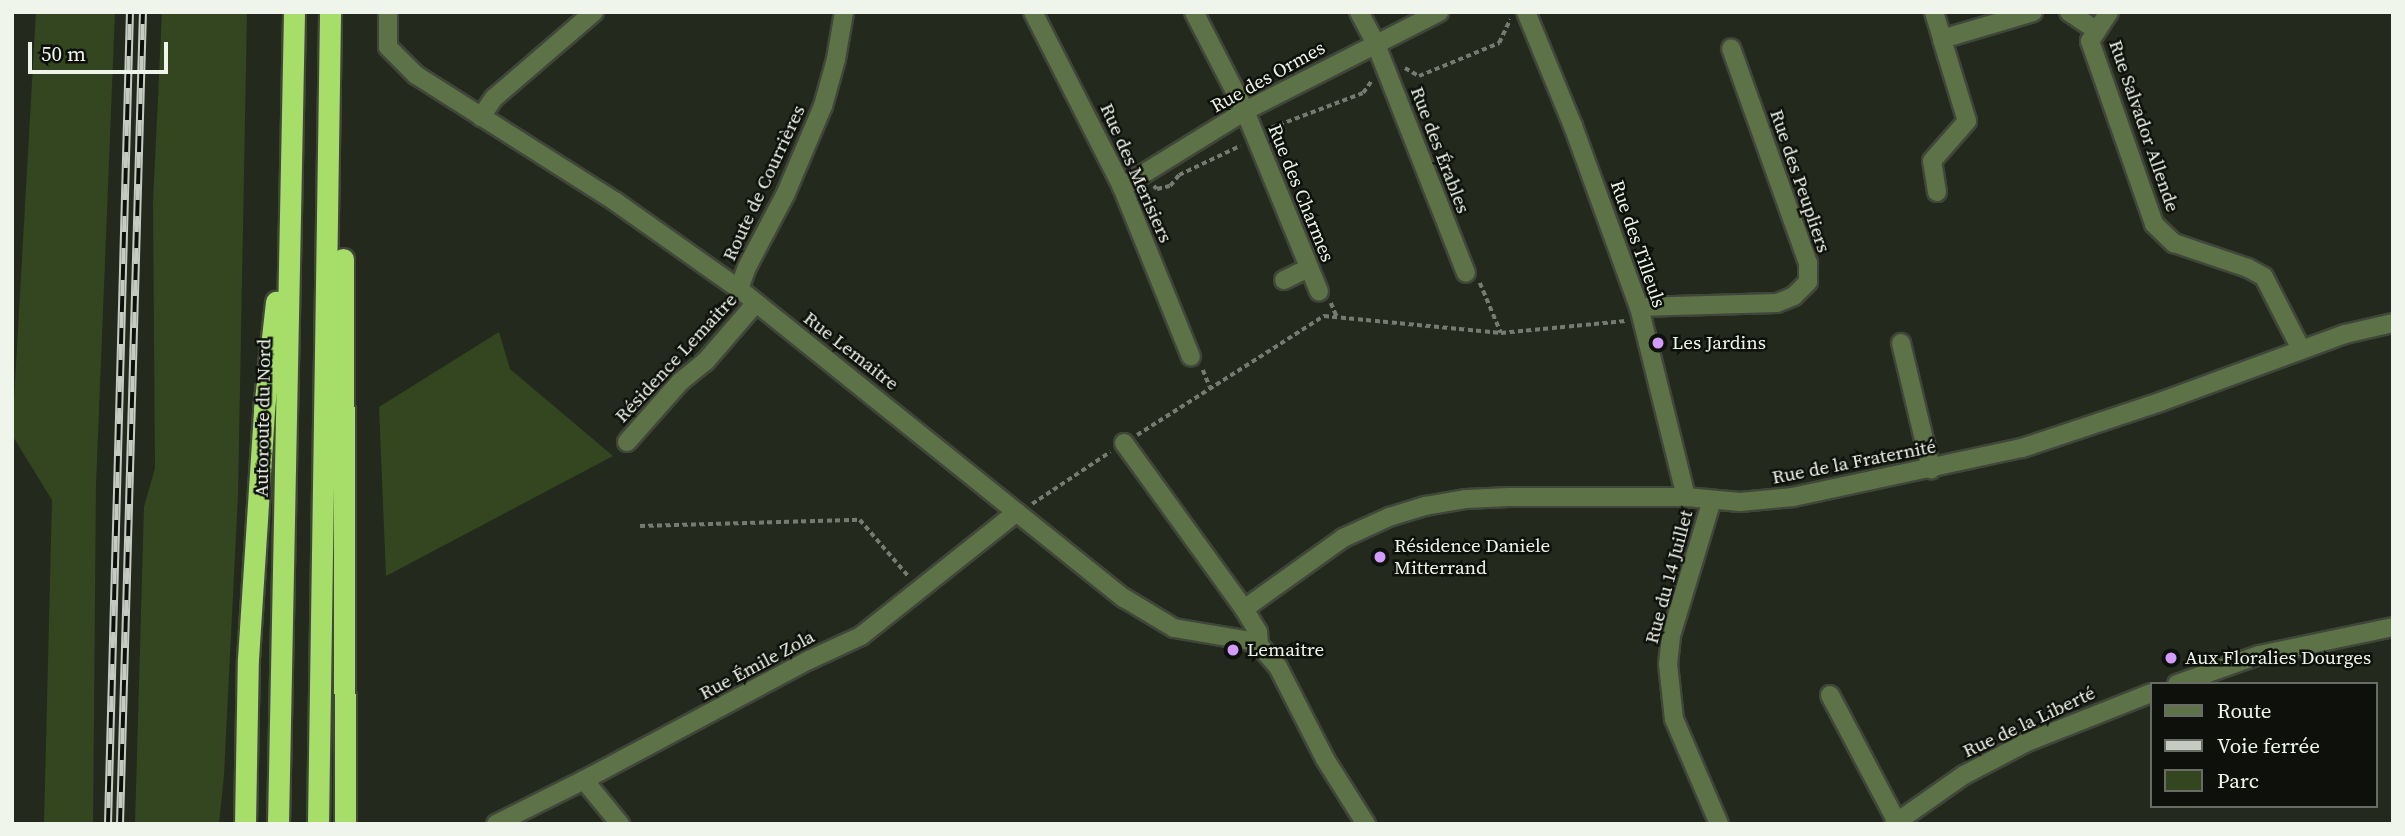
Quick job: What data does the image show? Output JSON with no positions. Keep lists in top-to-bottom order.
{
  "streets": {
    "highway": ["Autoroute du Nord"],
    "street": [
      "Rue des Ormes",
      "Rue Salvador Allende",
      "Rue des Érables",
      "Rue des Merisiers",
      "Rue des Peupliers",
      "Route de Courrières",
      "Rue des Charmes",
      "Rue des Tilleuls",
      "Rue Lemaitre",
      "Résidence Lemaitre",
      "Rue de la Fraternité",
      "Rue du 14 Juillet",
      "Rue Émile Zola",
      "Rue de la Liberté"
    ]
  },
  "crossings": [
    ["Rue des Ormes", "Rue des Érables"],
    ["Rue des Ormes", "Rue des Merisiers"],
    ["Rue des Ormes", "Rue des Charmes"],
    ["Rue Salvador Allende", "Rue de la Fraternité"],
    ["Rue des Peupliers", "Rue des Tilleuls"],
    ["Route de Courrières", "Rue Lemaitre"],
    ["Rue des Tilleuls", "Rue de la Fraternité"],
    ["Rue Lemaitre", "Résidence Lemaitre"],
    ["Rue Lemaitre", "Rue Émile Zola"],
    ["Rue de la Fraternité", "Rue du 14 Juillet"]
  ],
  "places": [
    "Les Jardins",
    "Résidence Daniele Mitterrand",
    "Lemaitre",
    "Aux Floralies Dourges"
  ],
  "legend": ["Route", "Voie ferrée", "Parc"],
  "scale_bar": "50 m"
}
